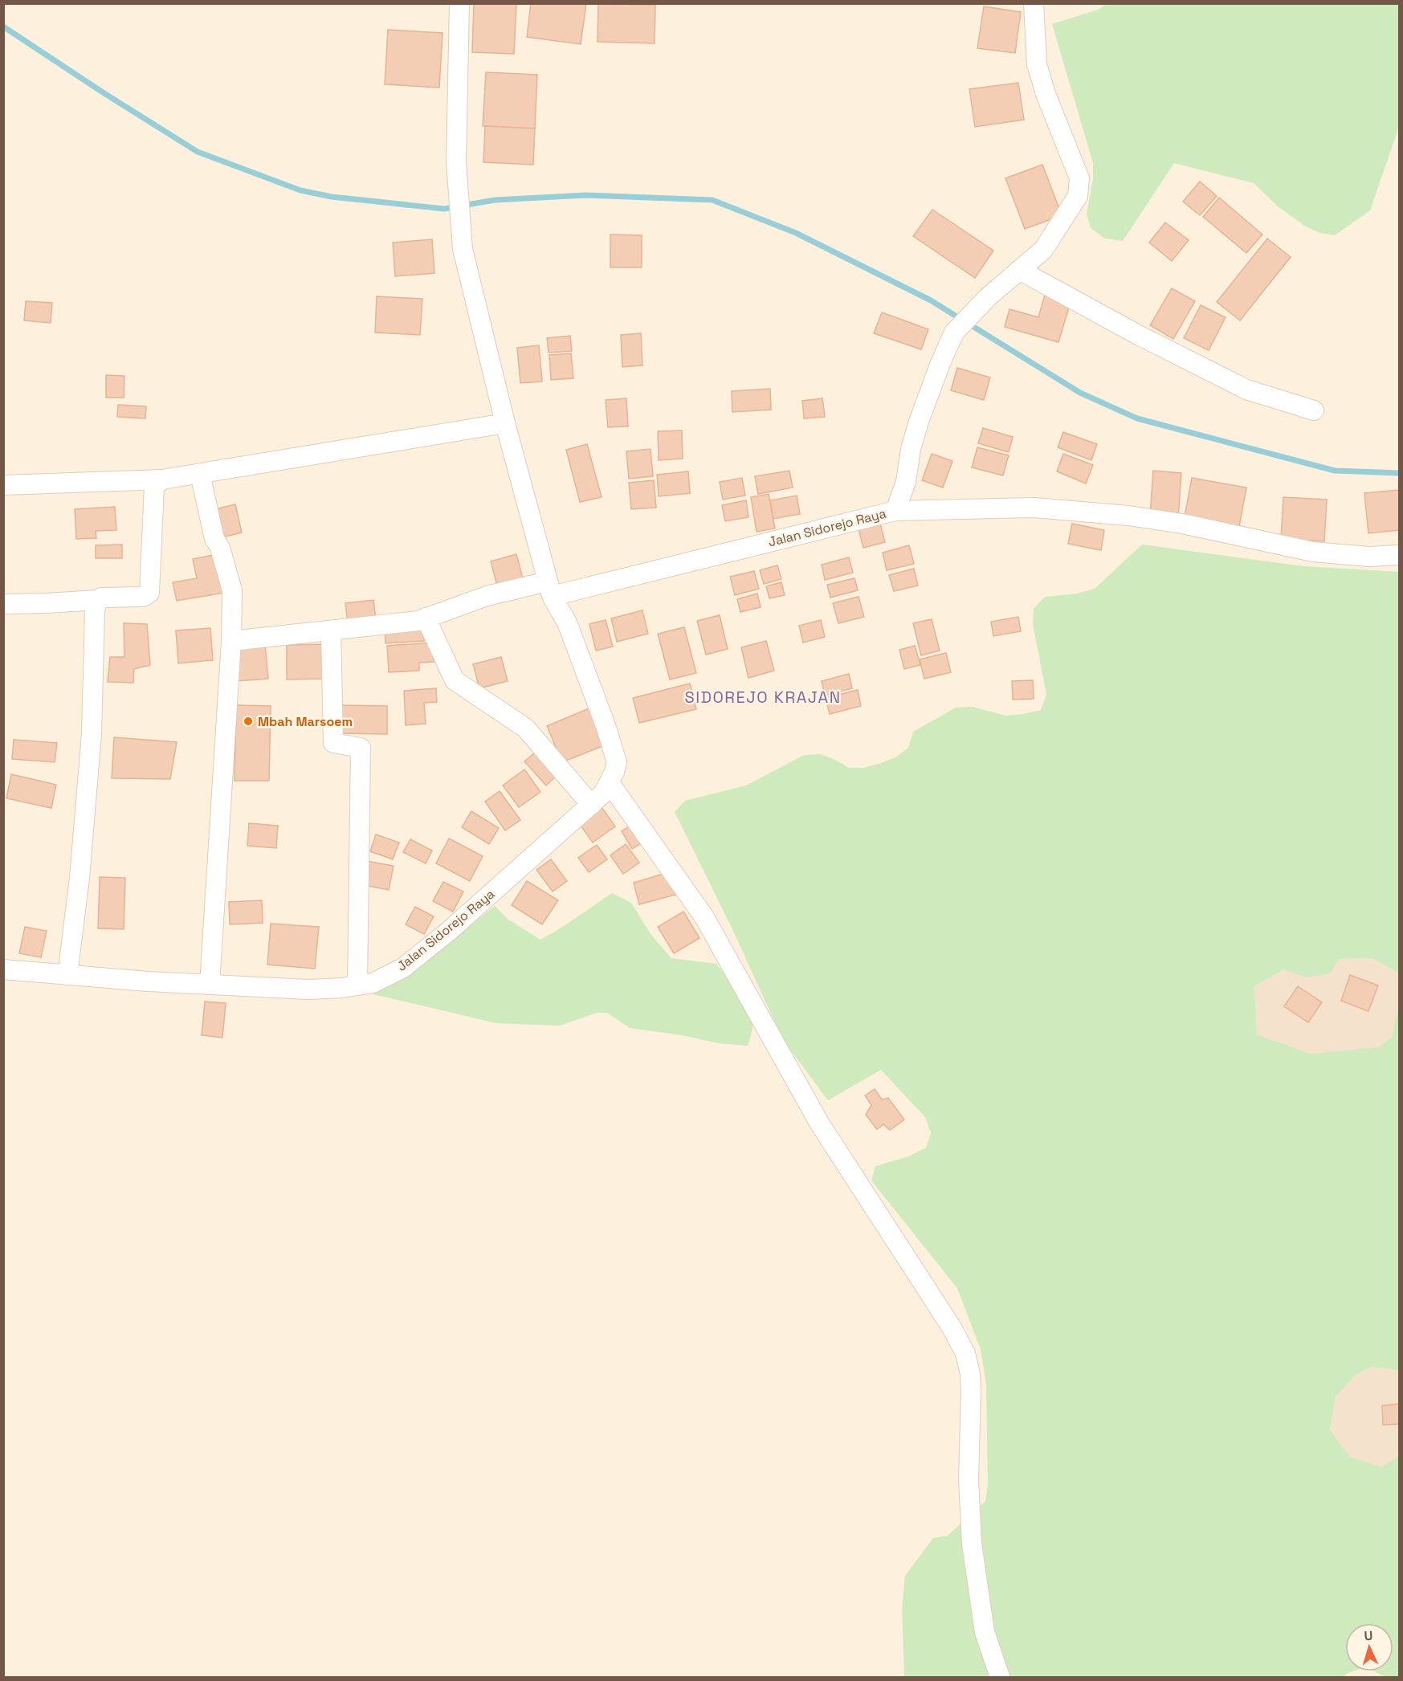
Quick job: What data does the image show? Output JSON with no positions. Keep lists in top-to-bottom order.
{
  "streets": {
    "street": ["Jalan Sidorejo Raya"]
  },
  "districts": ["SIDOREJO KRAJAN"],
  "places": ["Mbah Marsoem"],
  "north": "top"
}
